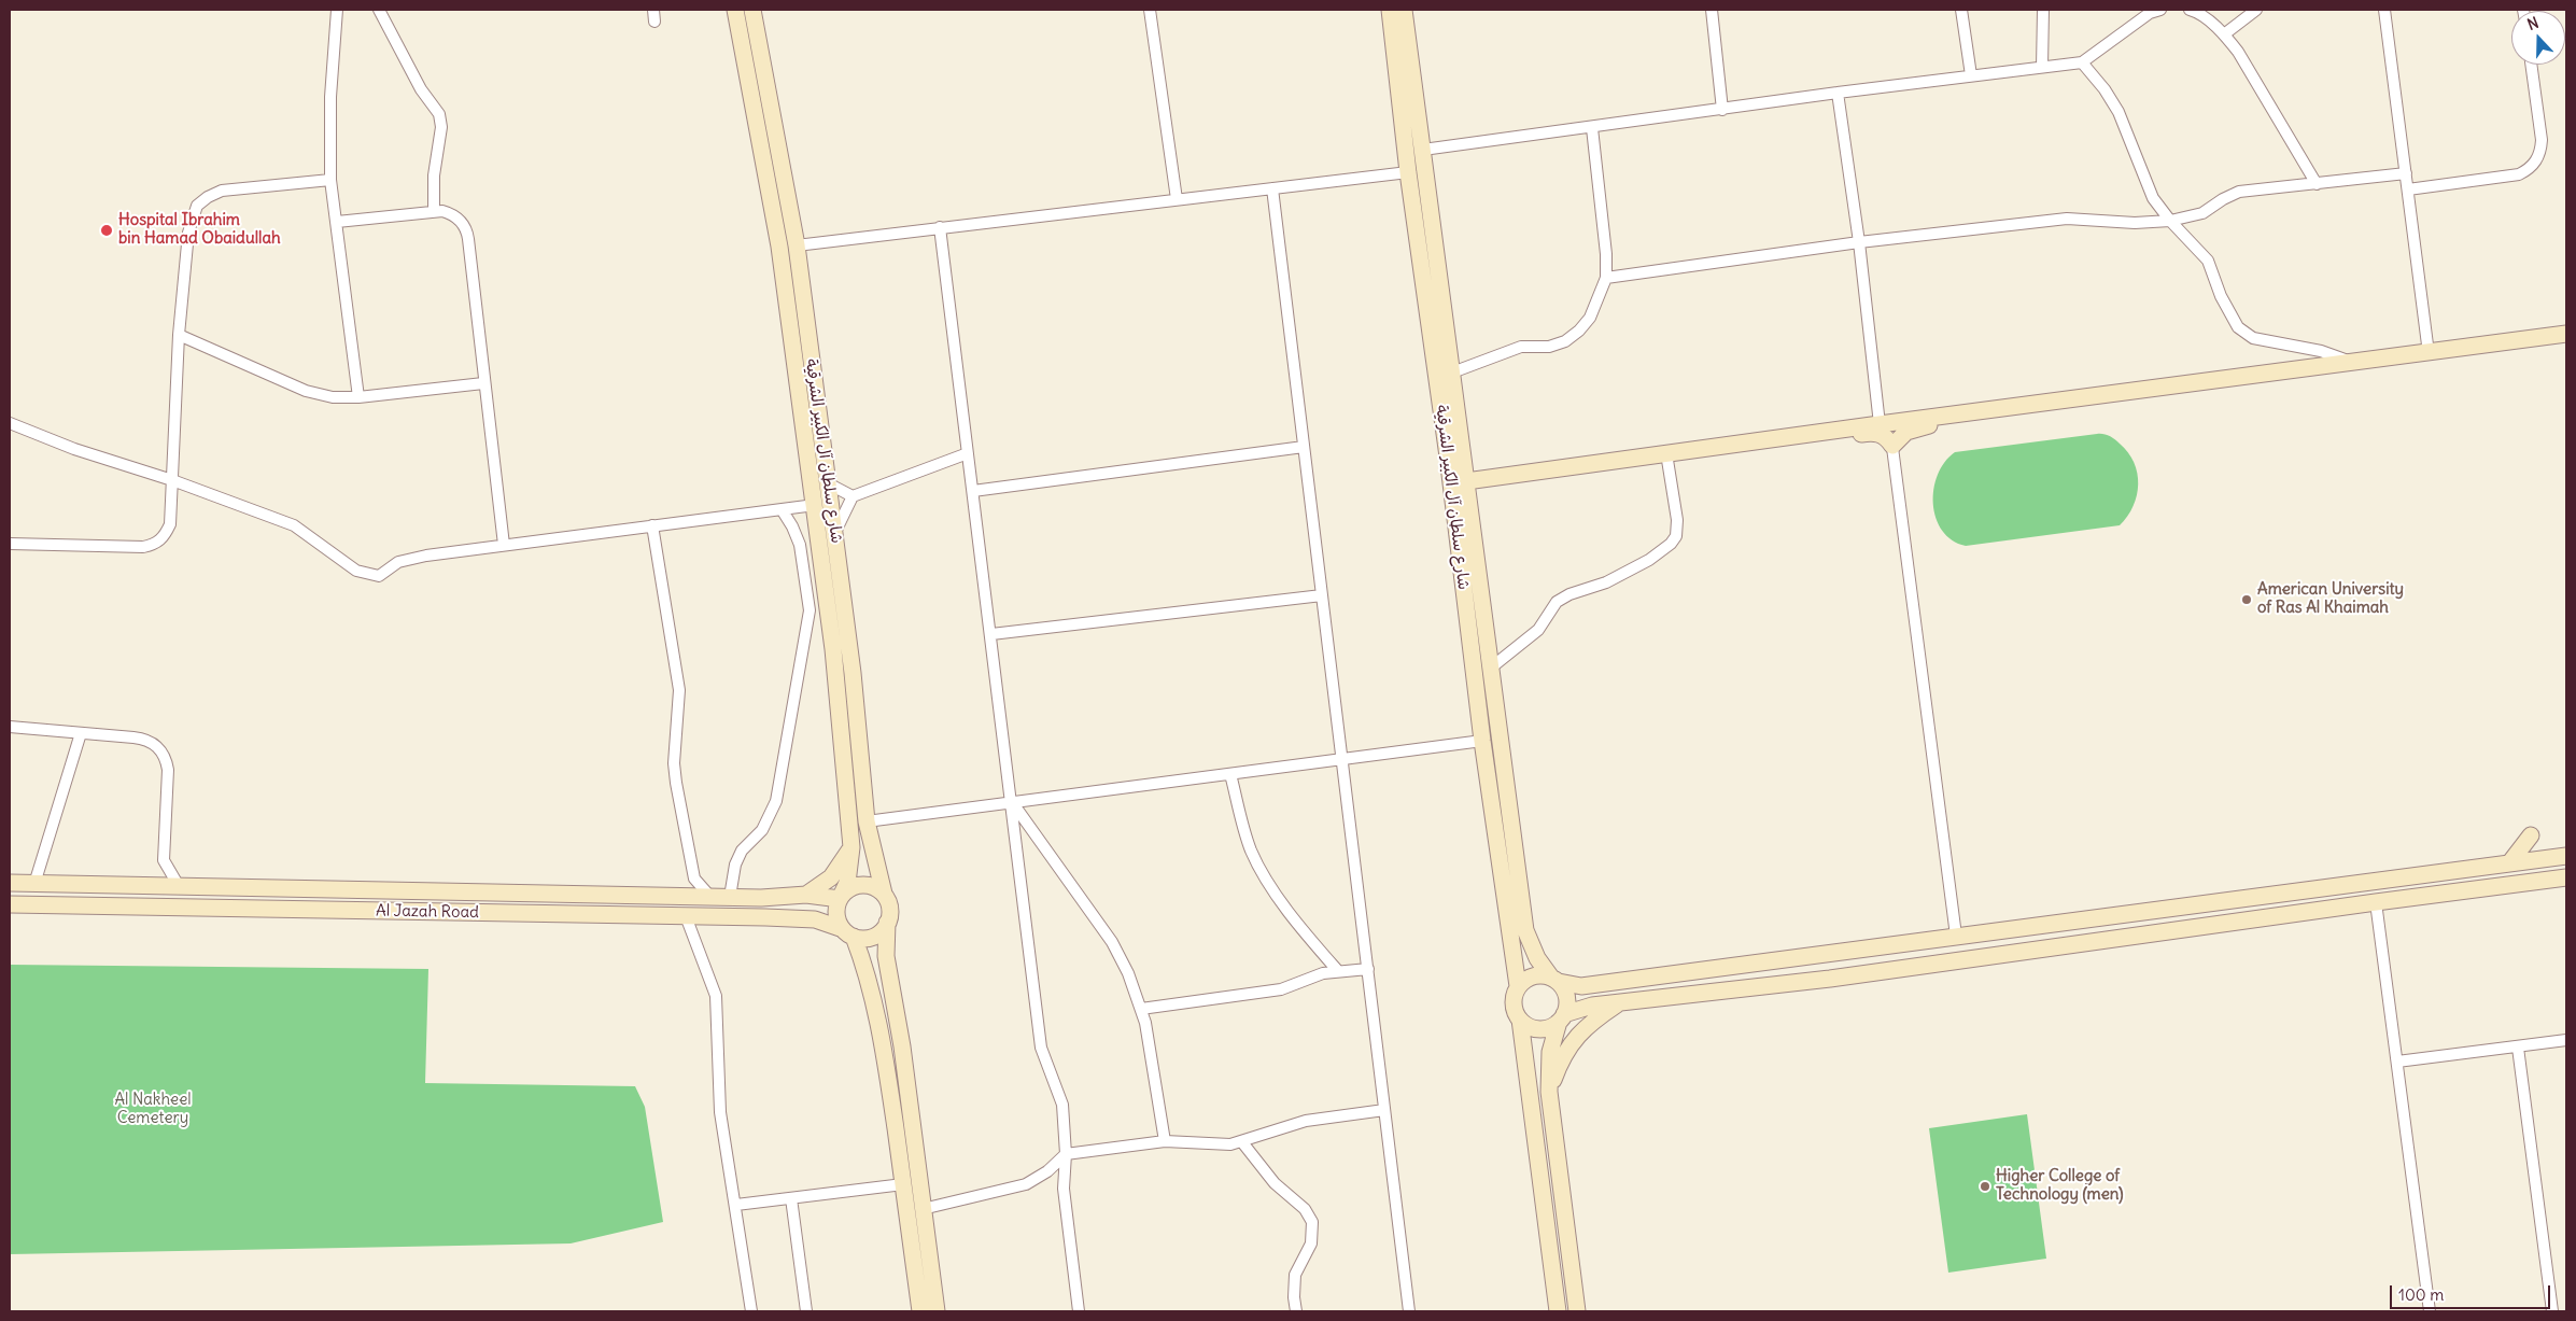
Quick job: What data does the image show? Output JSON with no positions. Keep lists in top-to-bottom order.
{
  "streets": {
    "main road": ["شارع سلطان آل الكبير الشرقية", "Al Jazah Road"]
  },
  "crossings": [
    ["شارع سلطان آل الكبير الشرقية", "Al Jazah Road"]
  ],
  "parks": ["Al Nakheel Cemetery"],
  "places": ["Hospital Ibrahim bin Hamad Obaidullah", "American University of Ras Al Khaimah", "Higher College of Technology (men)"],
  "scale_bar": "100 m",
  "north": "top"
}
